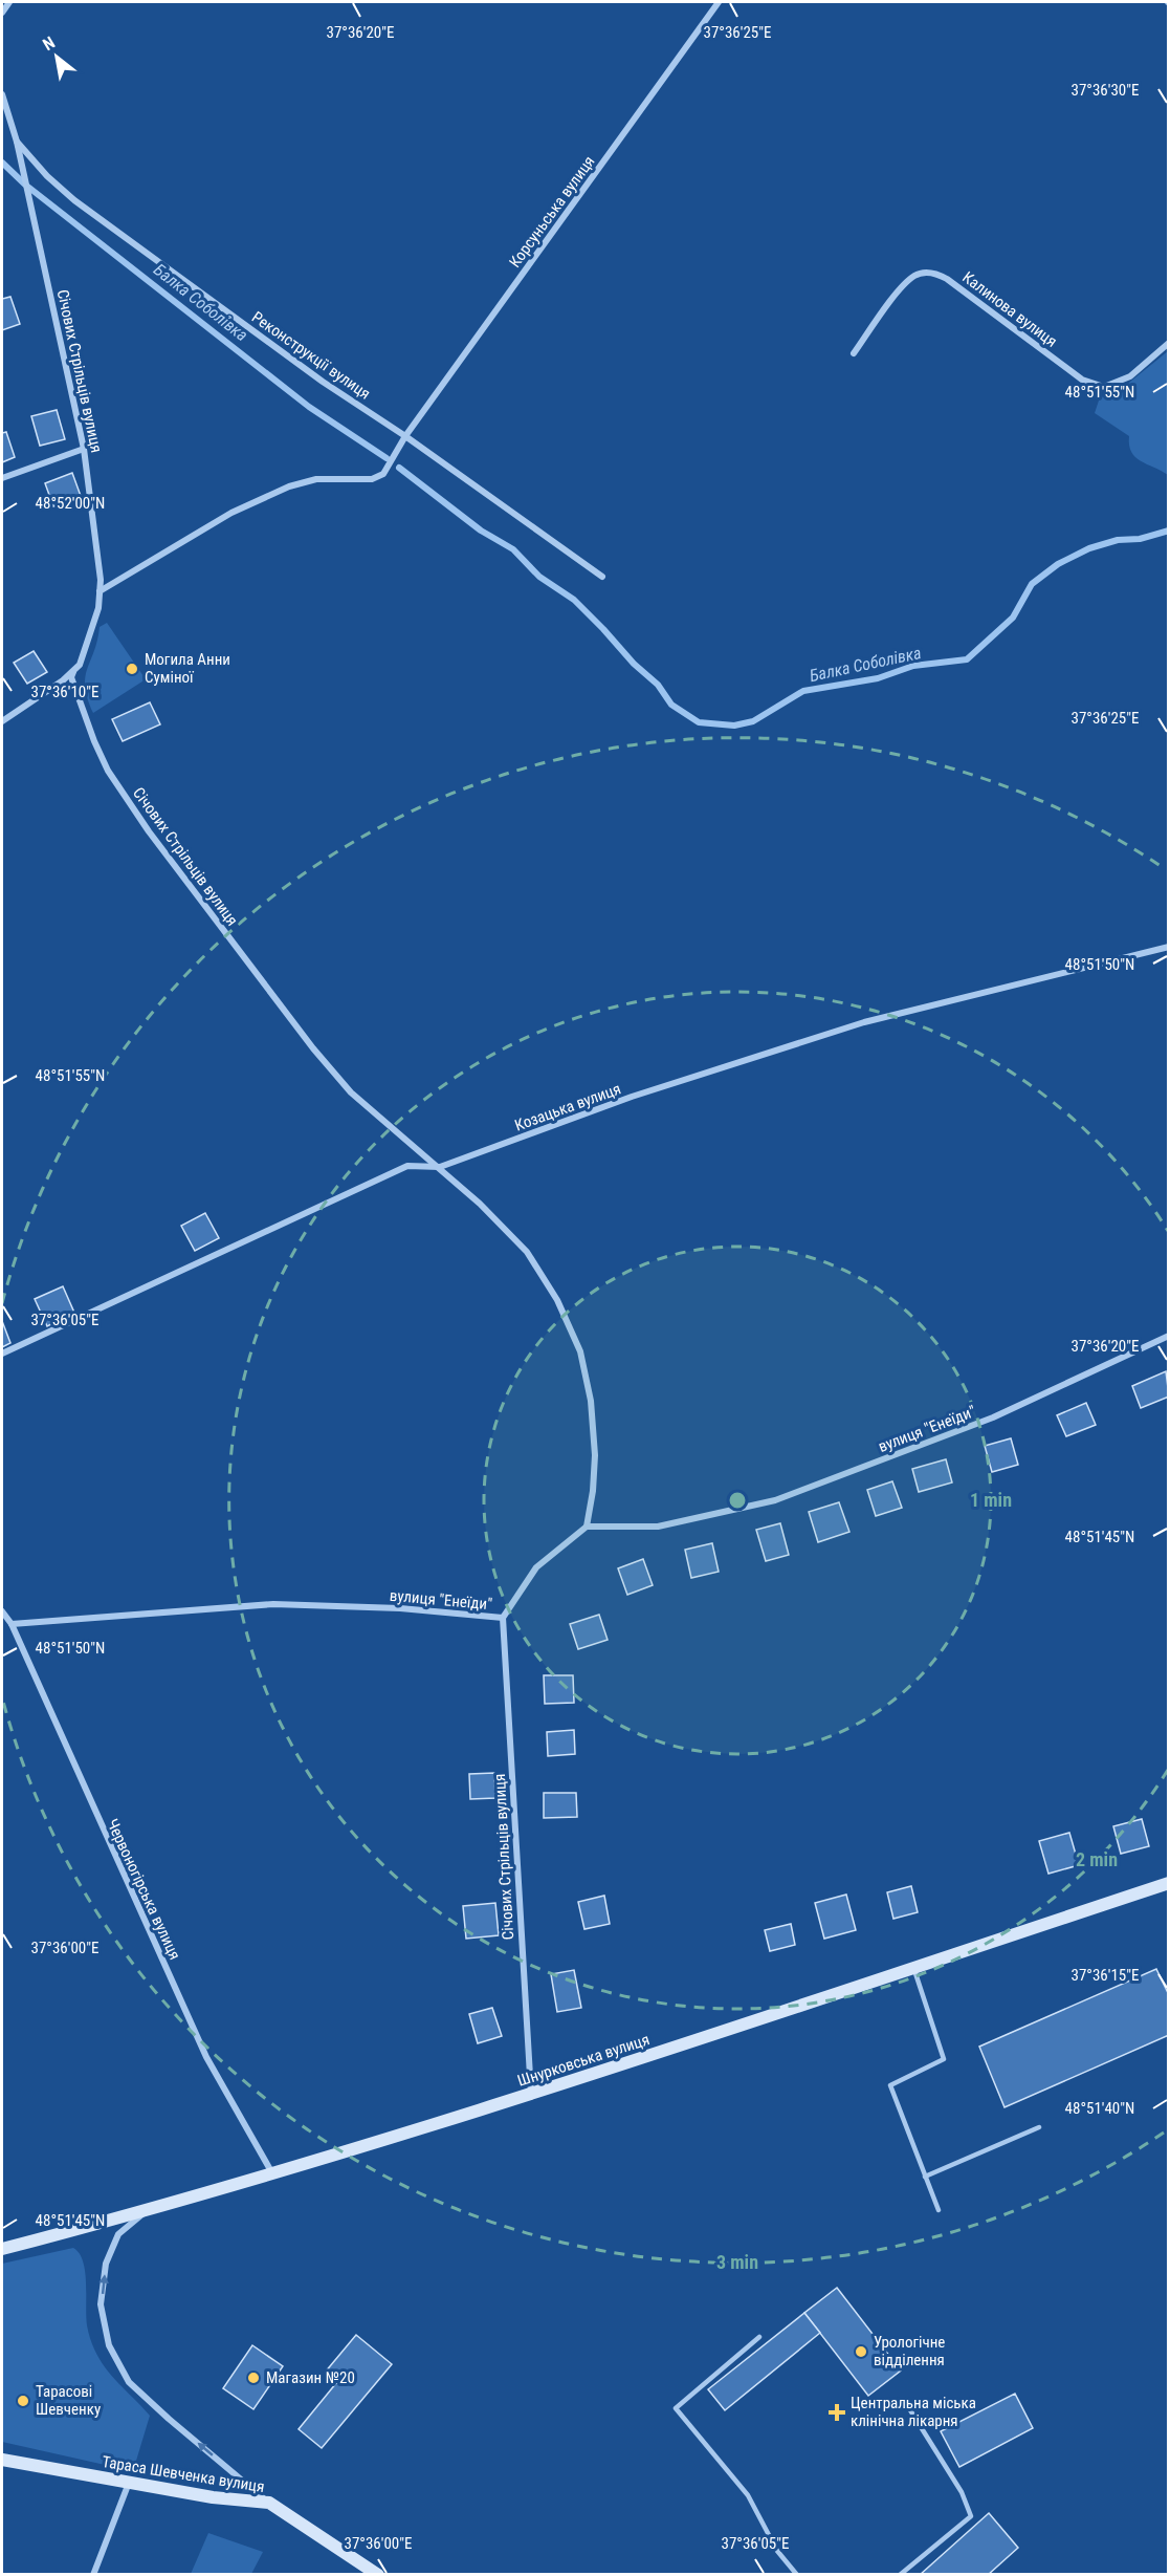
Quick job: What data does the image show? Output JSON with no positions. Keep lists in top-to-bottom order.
{
  "streets": {
    "street": [
      "Корсуньська вулиця",
      "Калинова вулиця",
      "Реконструкції вулиця",
      "Січових Стрільців вулиця",
      "Козацька вулиця",
      "вулиця \"Енеїди\"",
      "Червоногірська вулиця",
      "Шнурковська вулиця",
      "Тараса Шевченка вулиця"
    ]
  },
  "crossings": [
    ["Корсуньська вулиця", "Реконструкції вулиця"],
    ["Корсуньська вулиця", "Січових Стрільців вулиця"],
    ["Реконструкції вулиця", "Січових Стрільців вулиця"],
    ["Січових Стрільців вулиця", "Козацька вулиця"],
    ["Січових Стрільців вулиця", "вулиця \"Енеїди\""],
    ["Січових Стрільців вулиця", "Шнурковська вулиця"],
    ["вулиця \"Енеїди\"", "Червоногірська вулиця"],
    ["Червоногірська вулиця", "Шнурковська вулиця"]
  ],
  "water": ["Балка Соболівка"],
  "places": {
    "other": [
      "Могила Анни Суміної",
      "Урологічне відділення",
      "Магазин №20",
      "Тарасові Шевченку"
    ],
    "health": ["Центральна міська клінічна лікарня"]
  },
  "north": "top left",
  "coordinates": [
    "37°36'25\"E",
    "37°36'20\"E",
    "37°36'30\"E",
    "48°51'55\"N",
    "48°52'00\"N",
    "37°36'10\"E",
    "48°51'50\"N",
    "37°36'05\"E",
    "48°51'45\"N",
    "37°36'00\"E",
    "37°36'15\"E",
    "48°51'40\"N"
  ],
  "rings": ["1 min", "2 min", "3 min"]
}
